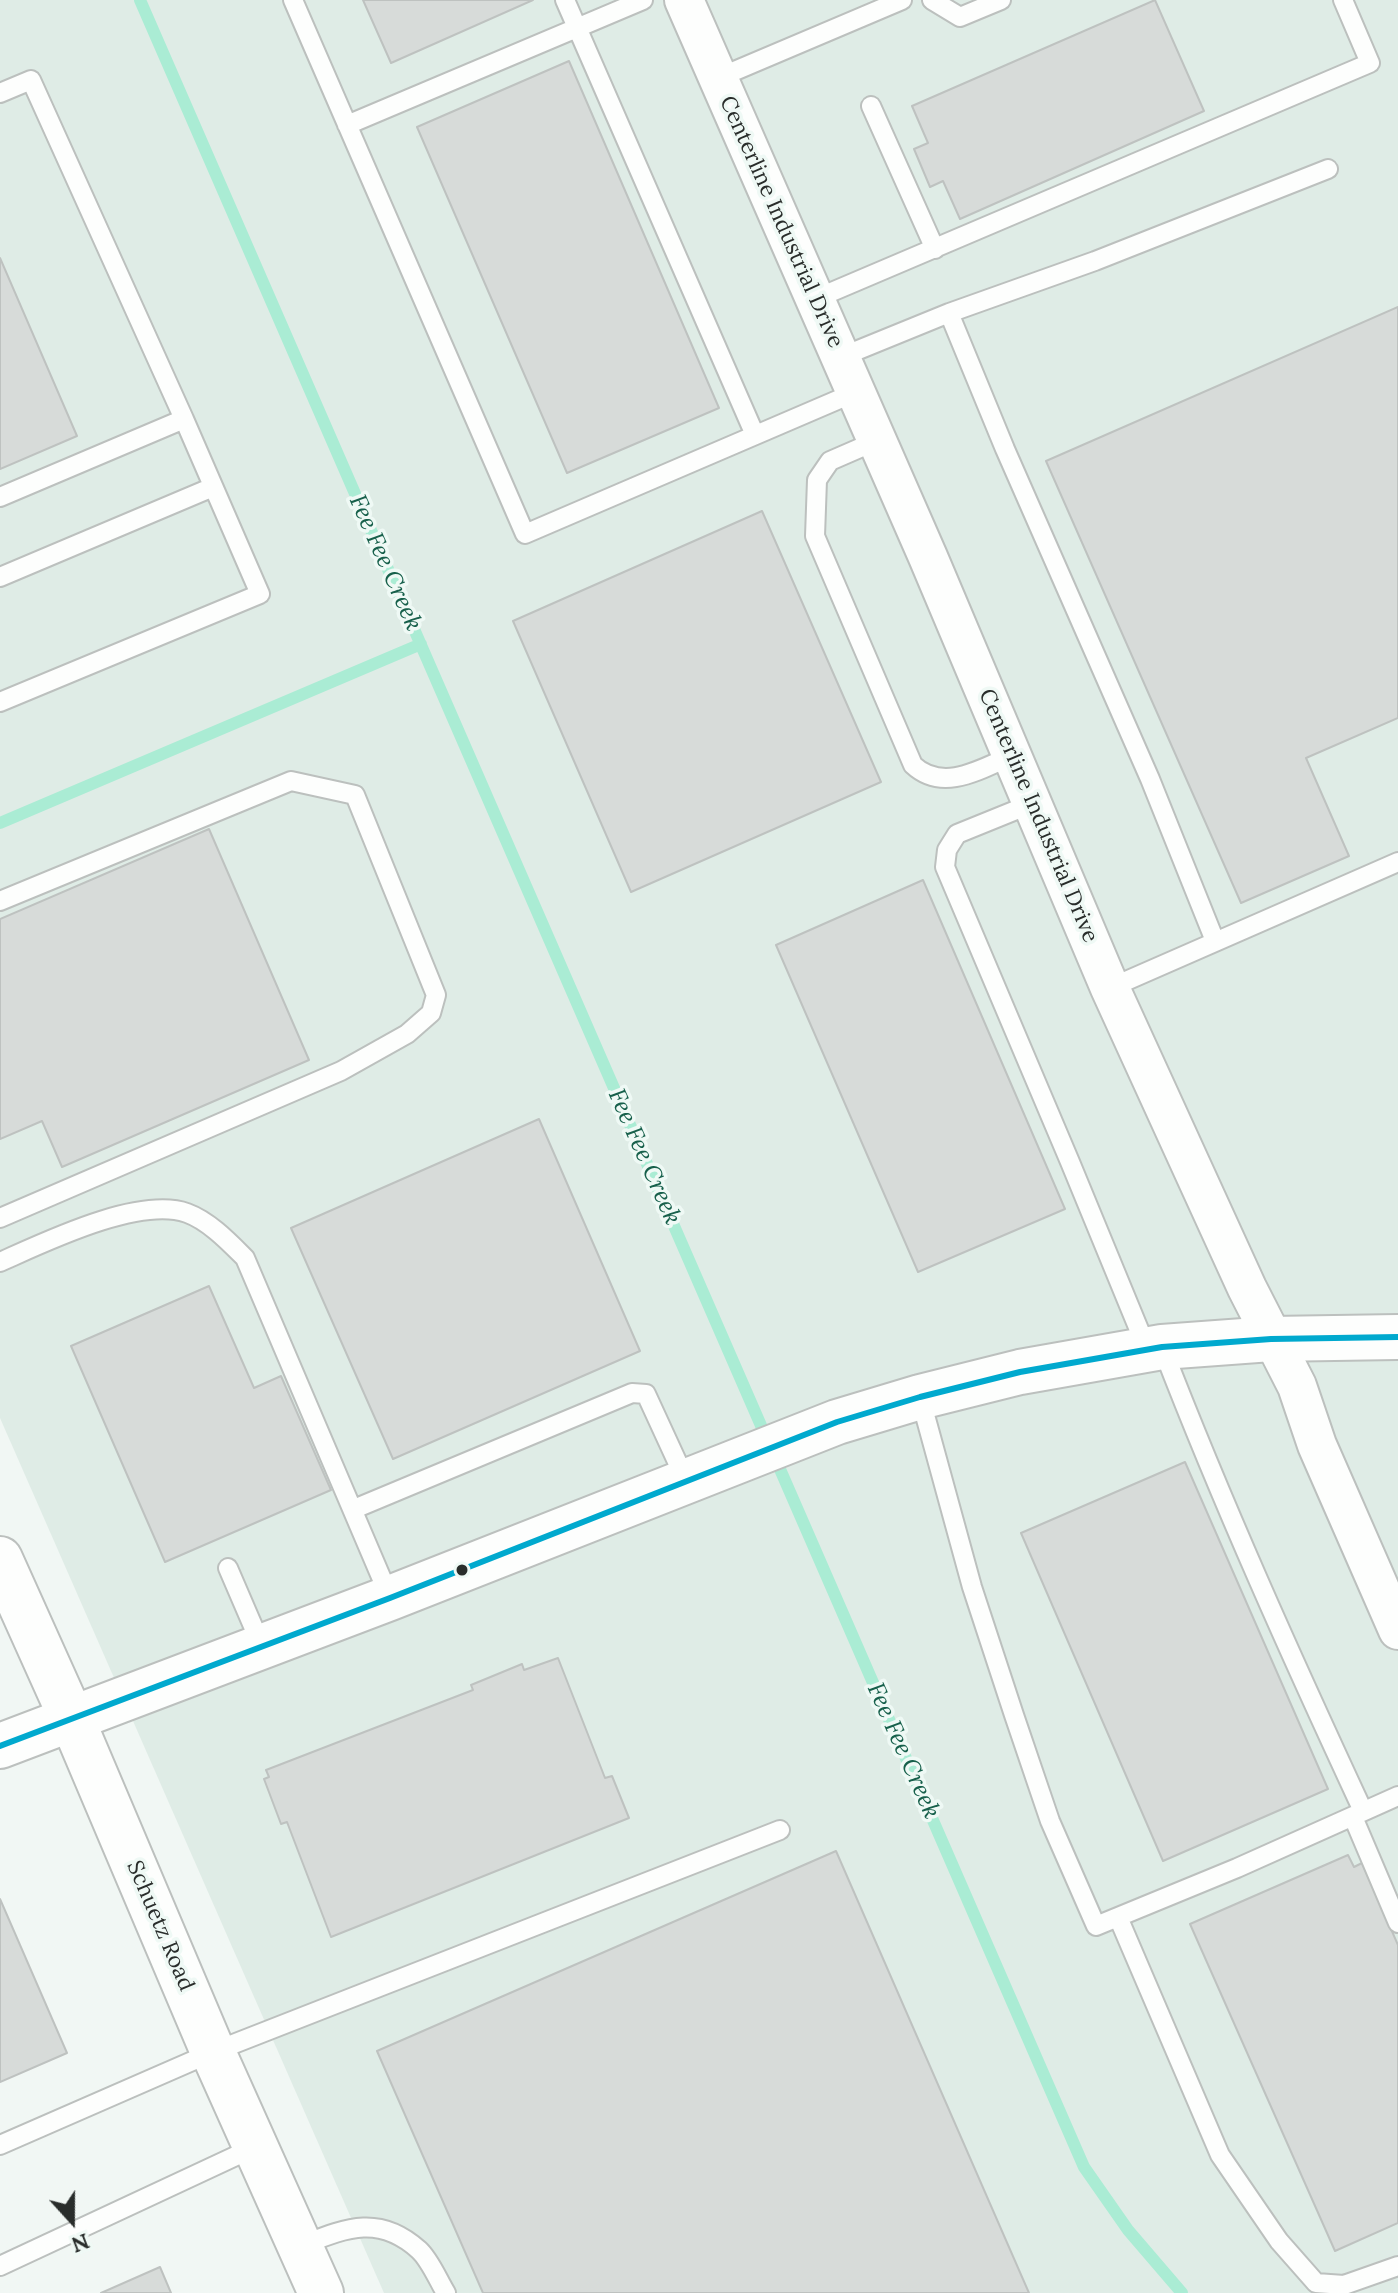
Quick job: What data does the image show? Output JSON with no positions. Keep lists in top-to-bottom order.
{
  "streets": {
    "street": ["Centerline Industrial Drive", "Schuetz Road"]
  },
  "water": ["Fee Fee Creek"],
  "north": "bottom"
}
